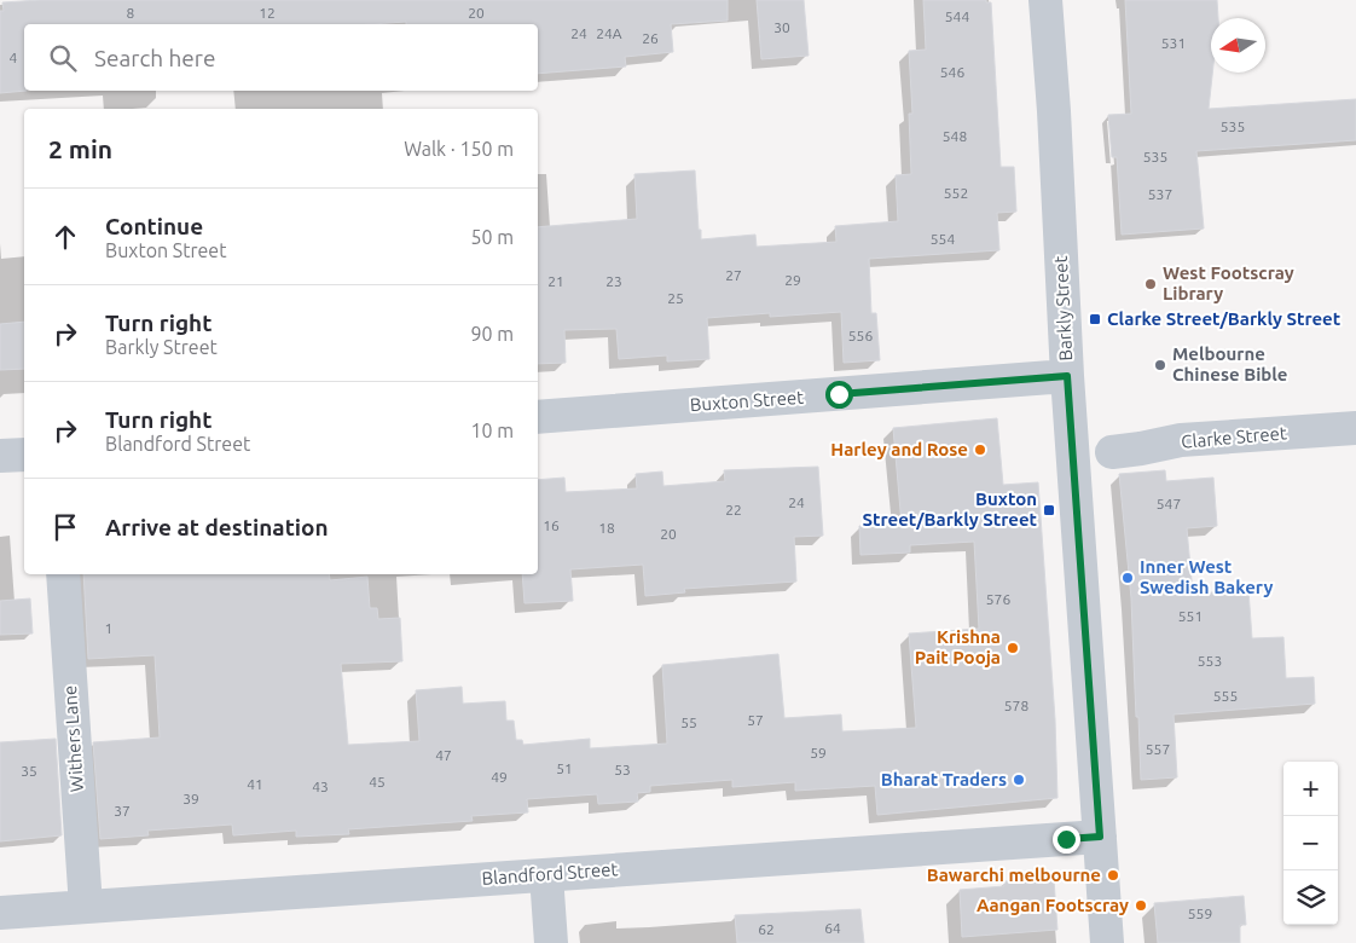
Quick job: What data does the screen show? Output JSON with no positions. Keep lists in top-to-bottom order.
{
  "streets": {
    "street": [
      "Barkly Street",
      "Buxton Street",
      "Clarke Street",
      "Withers Lane",
      "Blandford Street"
    ]
  },
  "crossings": [
    ["Barkly Street", "Buxton Street"],
    ["Barkly Street", "Blandford Street"],
    ["Withers Lane", "Blandford Street"]
  ],
  "places": {
    "other": [
      "West Footscray Library",
      "Melbourne Chinese Bible",
      "Harley and Rose",
      "Inner West Swedish Bakery",
      "Krishna Pait Pooja",
      "Bharat Traders",
      "Bawarchi melbourne",
      "Aangan Footscray"
    ],
    "transit": ["Clarke Street/Barkly Street", "Buxton Street/Barkly Street"]
  },
  "house_numbers": [
    "8",
    "12",
    "20",
    "544",
    "30",
    "24",
    "24A",
    "26",
    "531",
    "4",
    "546",
    "535",
    "548",
    "535",
    "552",
    "537",
    "554",
    "27",
    "29",
    "21",
    "23",
    "25",
    "556",
    "24",
    "547",
    "22",
    "16",
    "18",
    "20",
    "576",
    "551",
    "1",
    "553",
    "555",
    "578",
    "57",
    "55",
    "557",
    "59",
    "47",
    "51",
    "53",
    "35",
    "49",
    "45",
    "41",
    "43",
    "39",
    "37",
    "559",
    "64",
    "62"
  ],
  "north": "left",
  "page": {
    "search": "Search here",
    "heading": ["2 min", "Walk · 150 m"],
    "list": [
      ["Continue", "Buxton Street", "50 m"],
      ["Turn right", "Barkly Street", "90 m"],
      ["Turn right", "Blandford Street", "10 m"],
      "Arrive at destination"
    ],
    "map_buttons": ["+", "−"]
  }
}
